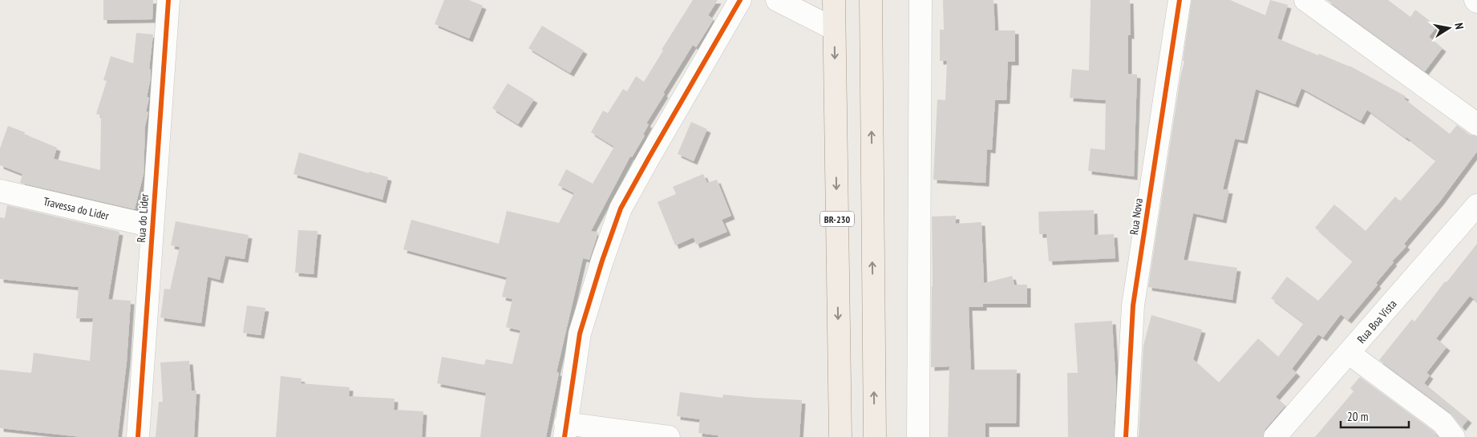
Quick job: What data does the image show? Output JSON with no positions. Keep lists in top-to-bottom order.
{
  "streets": {
    "main road": ["BR-230"],
    "street": [
      "Travessa do Lider",
      "Rua Nova",
      "Rua do Lider",
      "Rua Boa Vista"
    ]
  },
  "crossings": [
    ["Travessa do Lider", "Rua do Lider"]
  ],
  "scale_bar": "20 m",
  "north": "right"
}
